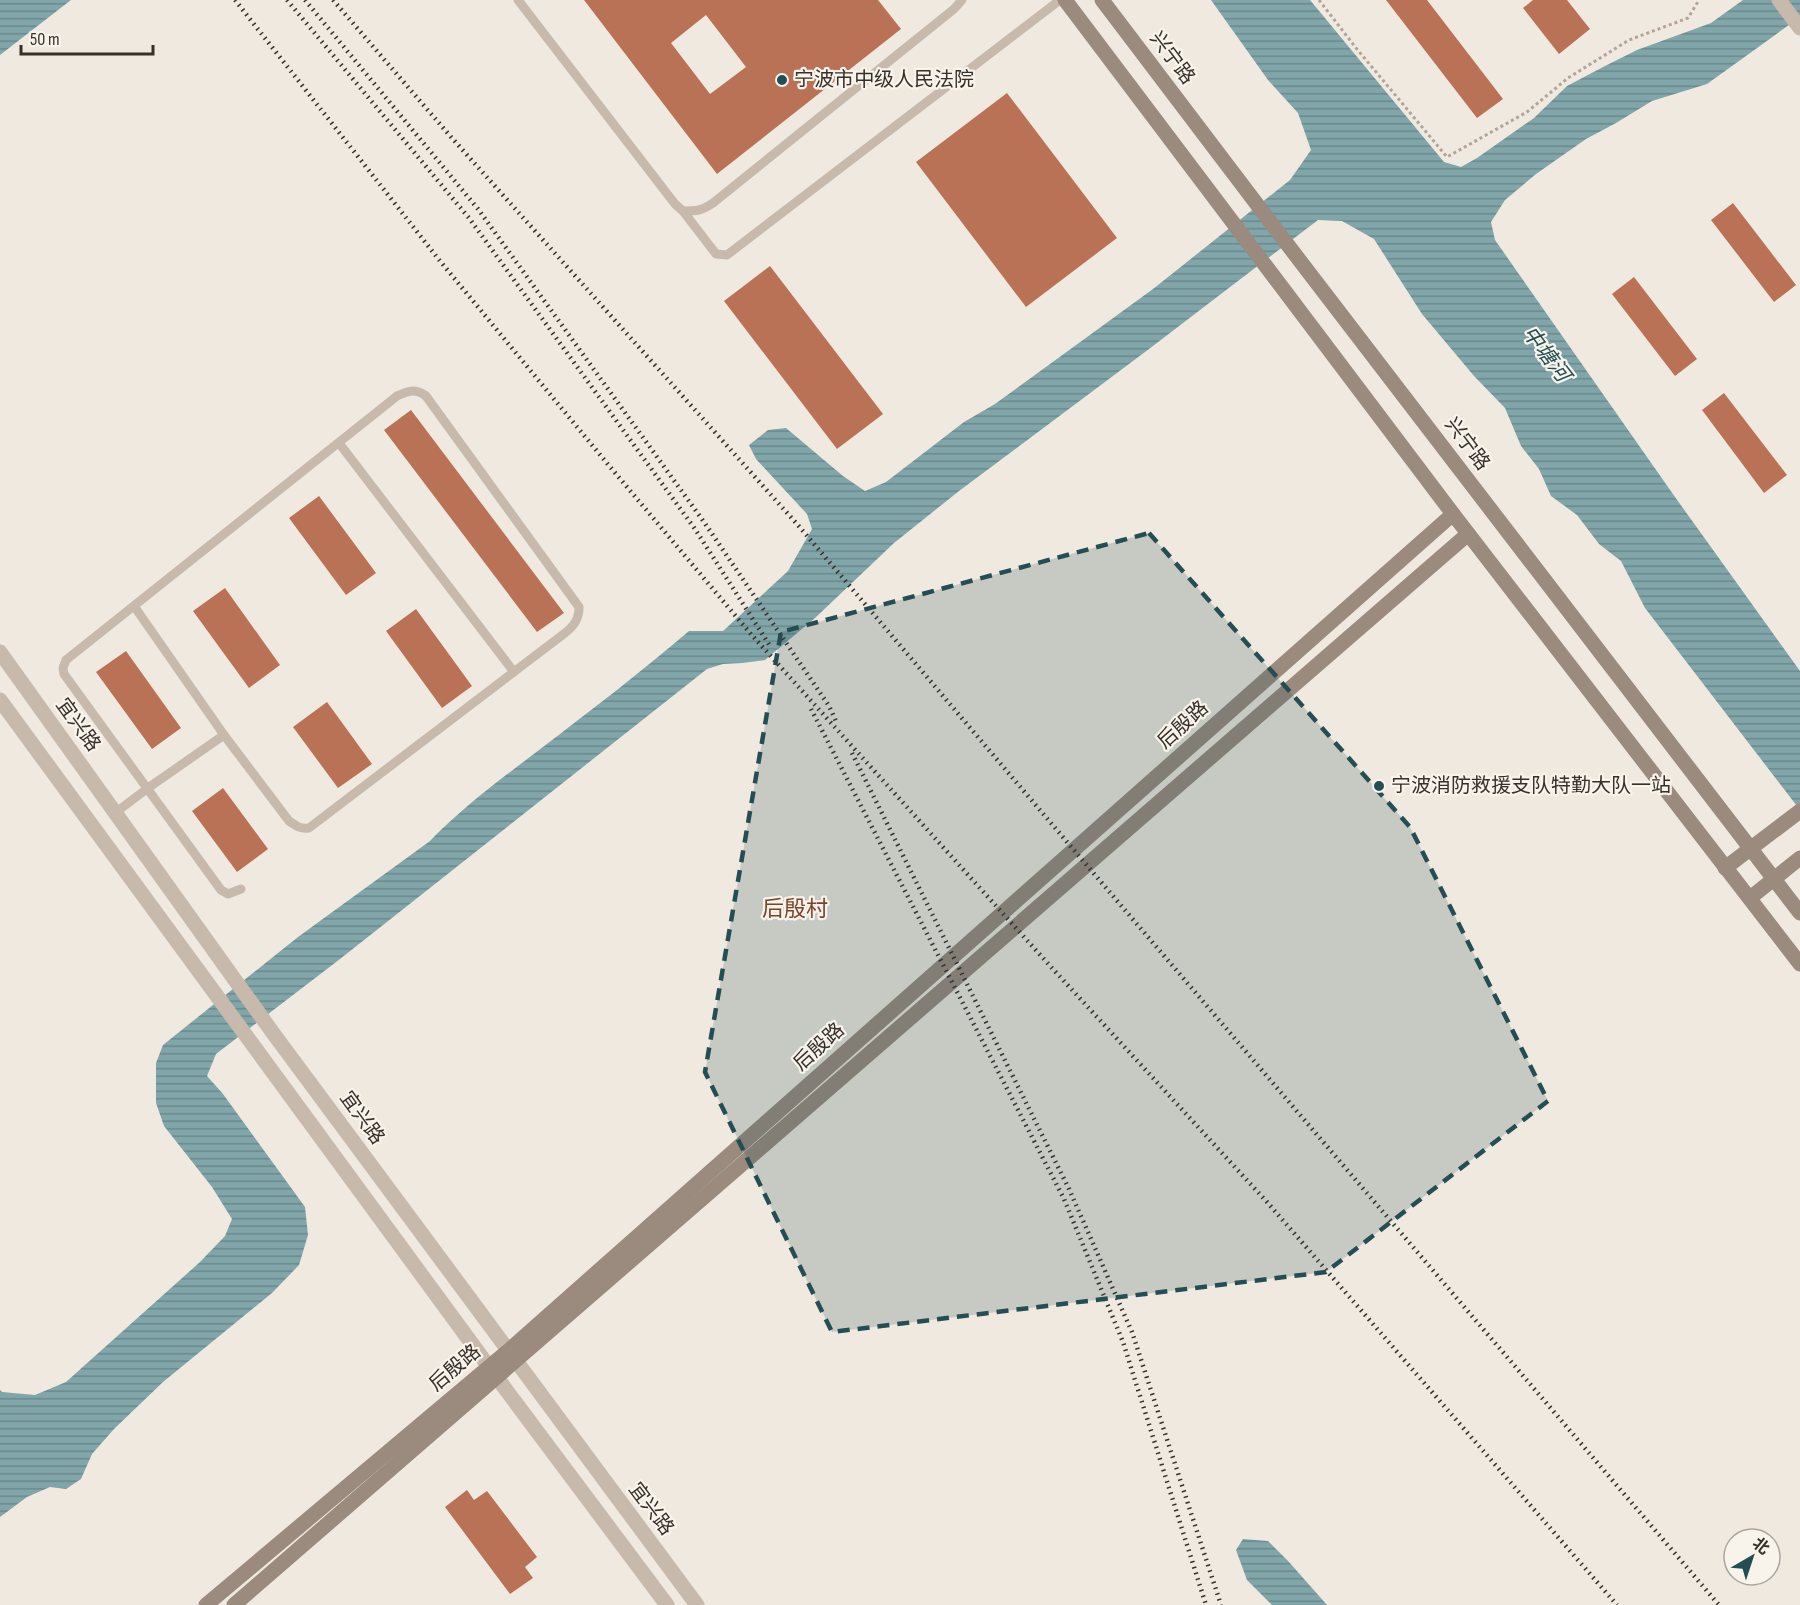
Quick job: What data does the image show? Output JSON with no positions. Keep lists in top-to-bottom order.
{
  "streets": {
    "main road": ["兴宁路", "后殷路"],
    "street": ["宜兴路"]
  },
  "crossings": [
    ["宜兴路", "后殷路"]
  ],
  "districts": ["后殷村"],
  "water": ["中塘河"],
  "places": ["宁波市中级人民法院", "宁波消防救援支队特勤大队一站"],
  "scale_bar": "50 m",
  "north": "top right"
}
